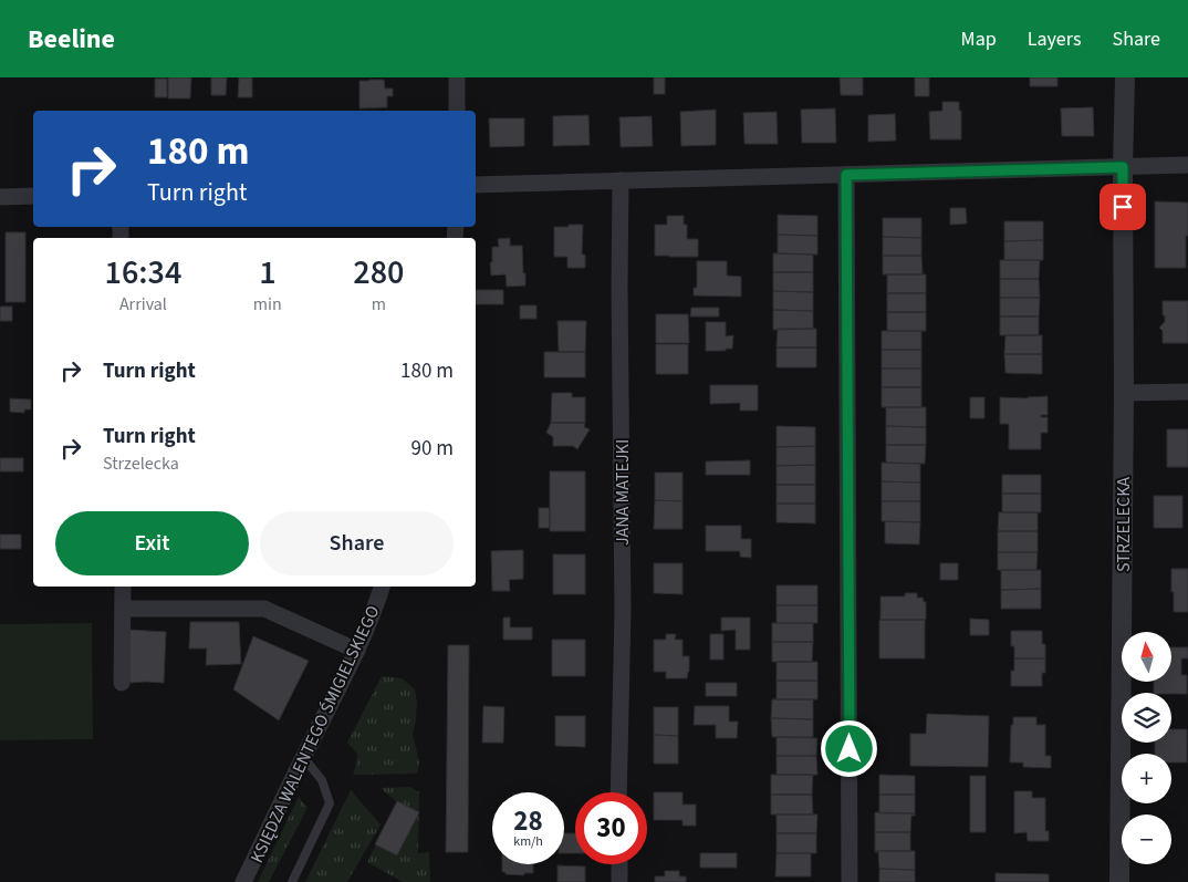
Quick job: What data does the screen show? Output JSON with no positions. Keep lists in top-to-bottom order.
{
  "streets": {
    "street": ["JANA MATEJKI", "STRZELECKA", "KSIĘDZA WALENTEGO ŚMIGIELSKIEGO"]
  },
  "north": "top",
  "page": {
    "header": "Beeline",
    "nav": ["Map", "Layers", "Share"],
    "turn": ["180 m", "Turn right"],
    "eta": [
      "16:34",
      "Arrival",
      "1",
      "min",
      "280",
      "m"
    ],
    "list": [
      {
        "name": "Turn right",
        "value": "180 m"
      },
      {
        "name": "Turn right",
        "note": "Strzelecka",
        "value": "90 m"
      }
    ],
    "buttons": ["Exit", "Share"],
    "map_buttons": ["+", "−"],
    "speed": "28 km/h",
    "limit": "30"
  }
}
